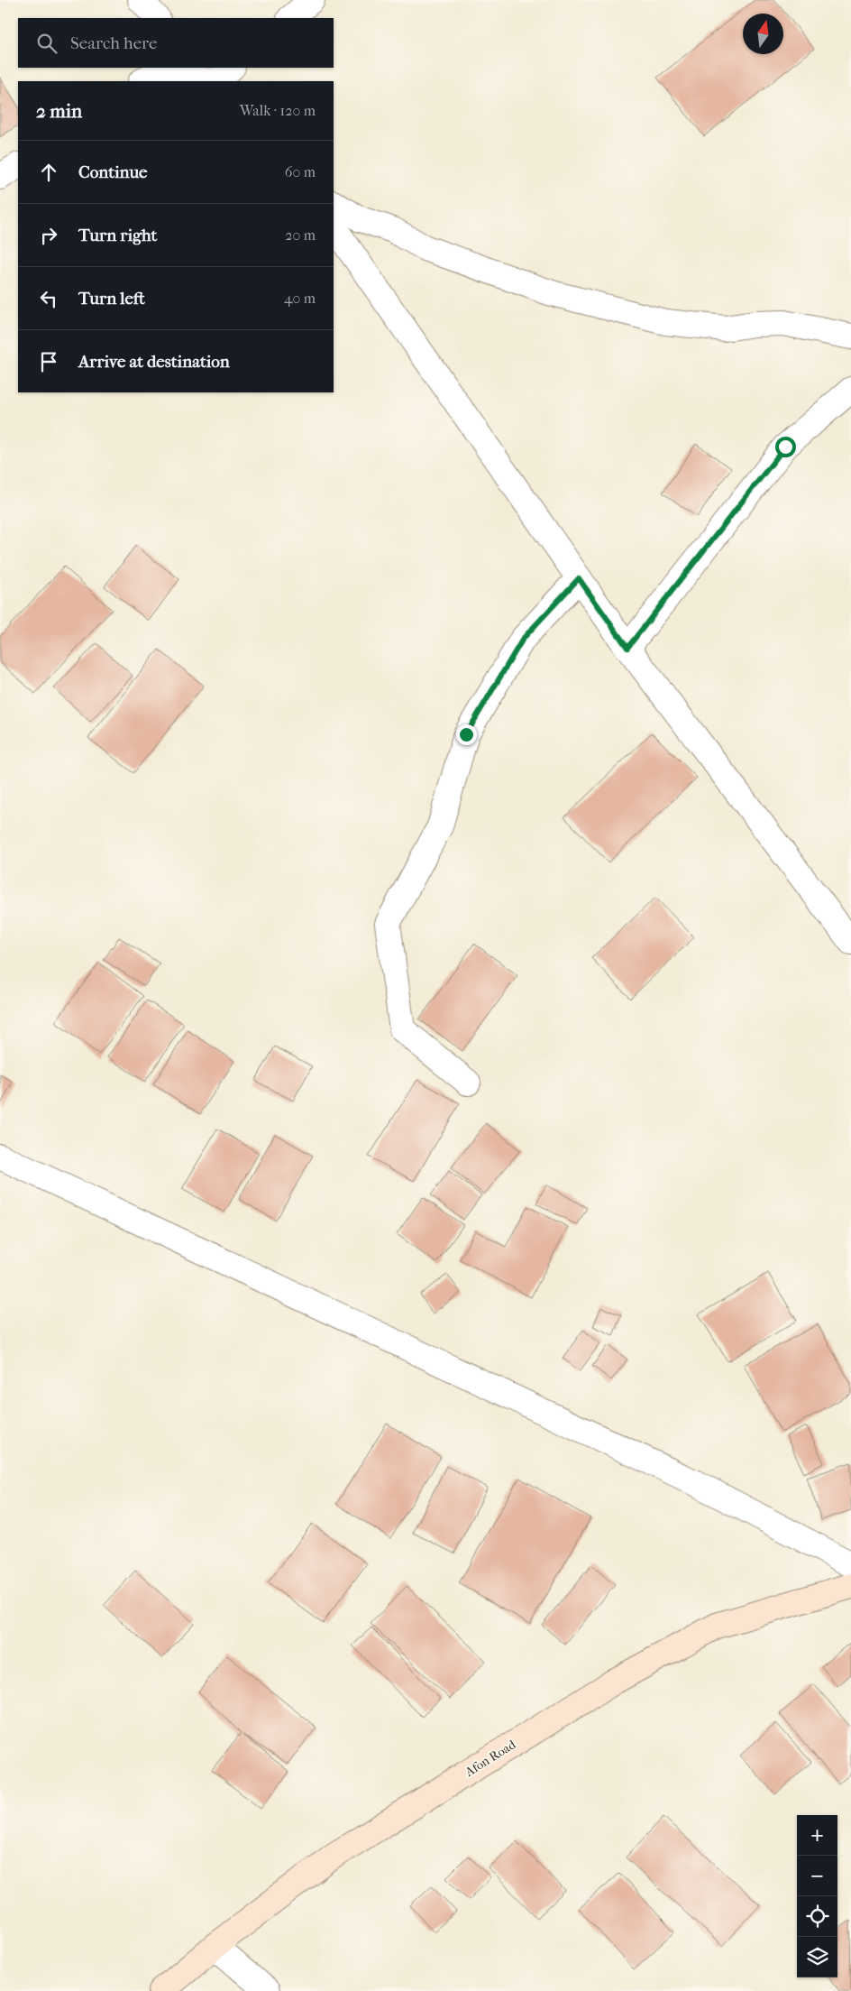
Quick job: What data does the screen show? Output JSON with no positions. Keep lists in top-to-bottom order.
{
  "streets": {
    "main road": ["Afon Road"]
  },
  "north": "top",
  "page": {
    "search": "Search here",
    "heading": ["2 min", "Walk · 120 m"],
    "list": [
      ["Continue", "60 m"],
      ["Turn right", "20 m"],
      ["Turn left", "40 m"],
      "Arrive at destination"
    ],
    "map_buttons": ["+", "−"]
  }
}
